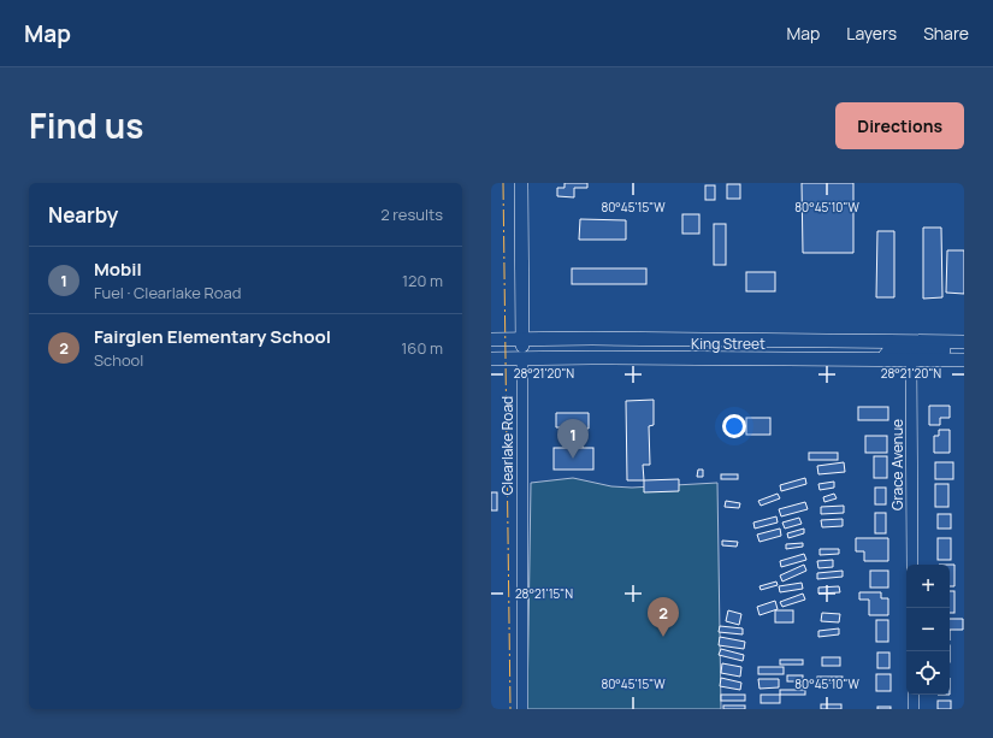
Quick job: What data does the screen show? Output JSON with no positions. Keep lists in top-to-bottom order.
{
  "streets": {
    "main road": ["King Street", "Clearlake Road"],
    "street": ["Grace Avenue"]
  },
  "crossings": [
    ["King Street", "Clearlake Road"],
    ["King Street", "Grace Avenue"]
  ],
  "page": {
    "header": "Map",
    "nav": ["Map", "Layers", "Share"],
    "title": "Find us",
    "buttons": "Directions",
    "heading": ["Nearby", "2 results"],
    "list": [
      {
        "mark": "1",
        "name": "Mobil",
        "note": "Fuel · Clearlake Road",
        "value": "120 m"
      },
      {
        "mark": "2",
        "name": "Fairglen Elementary School",
        "note": "School",
        "value": "160 m"
      }
    ],
    "pins": ["1", "2"],
    "map_buttons": ["+", "−"]
  },
  "coordinates": [
    "80°45'15\"W",
    "80°45'10\"W",
    "28°21'20\"N",
    "28°21'15\"N"
  ]
}
